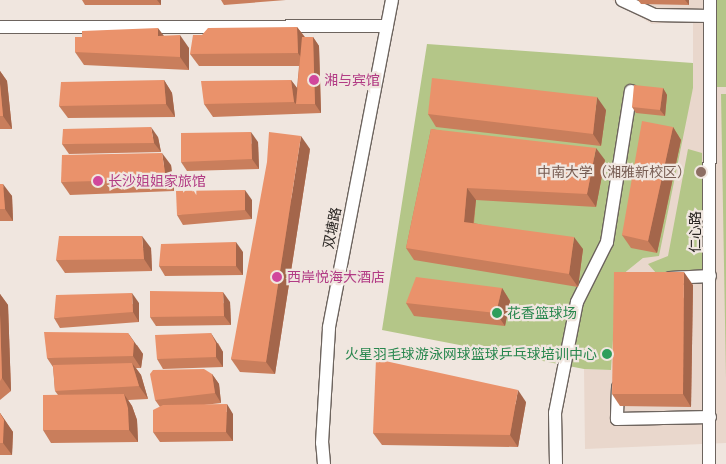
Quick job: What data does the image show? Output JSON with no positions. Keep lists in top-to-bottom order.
{
  "streets": {
    "street": ["双塘路", "仁心路"]
  },
  "places": [
    "湘与宾馆",
    "中南大学（湘雅新校区）",
    "长沙姐姐家旅馆",
    "西岸悦海大酒店",
    "花香篮球场",
    "火星羽毛球游泳网球篮球乒乓球培训中心"
  ]
}
